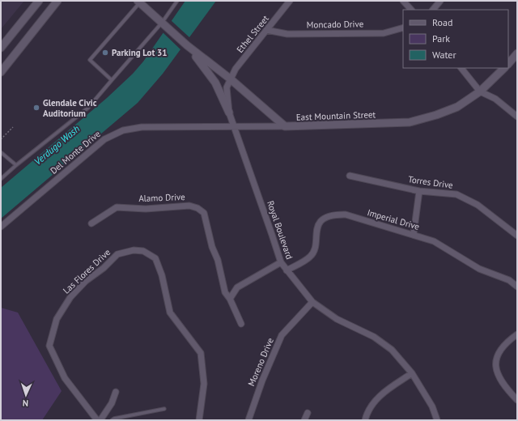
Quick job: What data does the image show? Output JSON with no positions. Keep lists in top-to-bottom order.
{
  "streets": {
    "street": [
      "Moncado Drive",
      "Ethel Street",
      "East Mountain Street",
      "Del Monte Drive",
      "Torres Drive",
      "Alamo Drive",
      "Imperial Drive",
      "Royal Boulevard",
      "Las Flores Drive",
      "Moreno Drive"
    ]
  },
  "crossings": [
    ["Moncado Drive", "Ethel Street"],
    ["Ethel Street", "East Mountain Street"],
    ["Ethel Street", "Royal Boulevard"],
    ["East Mountain Street", "Del Monte Drive"],
    ["East Mountain Street", "Royal Boulevard"],
    ["Del Monte Drive", "Royal Boulevard"],
    ["Imperial Drive", "Royal Boulevard"],
    ["Royal Boulevard", "Moreno Drive"]
  ],
  "water": ["Verdugo Wash"],
  "places": ["Parking Lot 31", "Glendale Civic Auditorium"],
  "legend": ["Road", "Park", "Water"],
  "north": "bottom"
}
